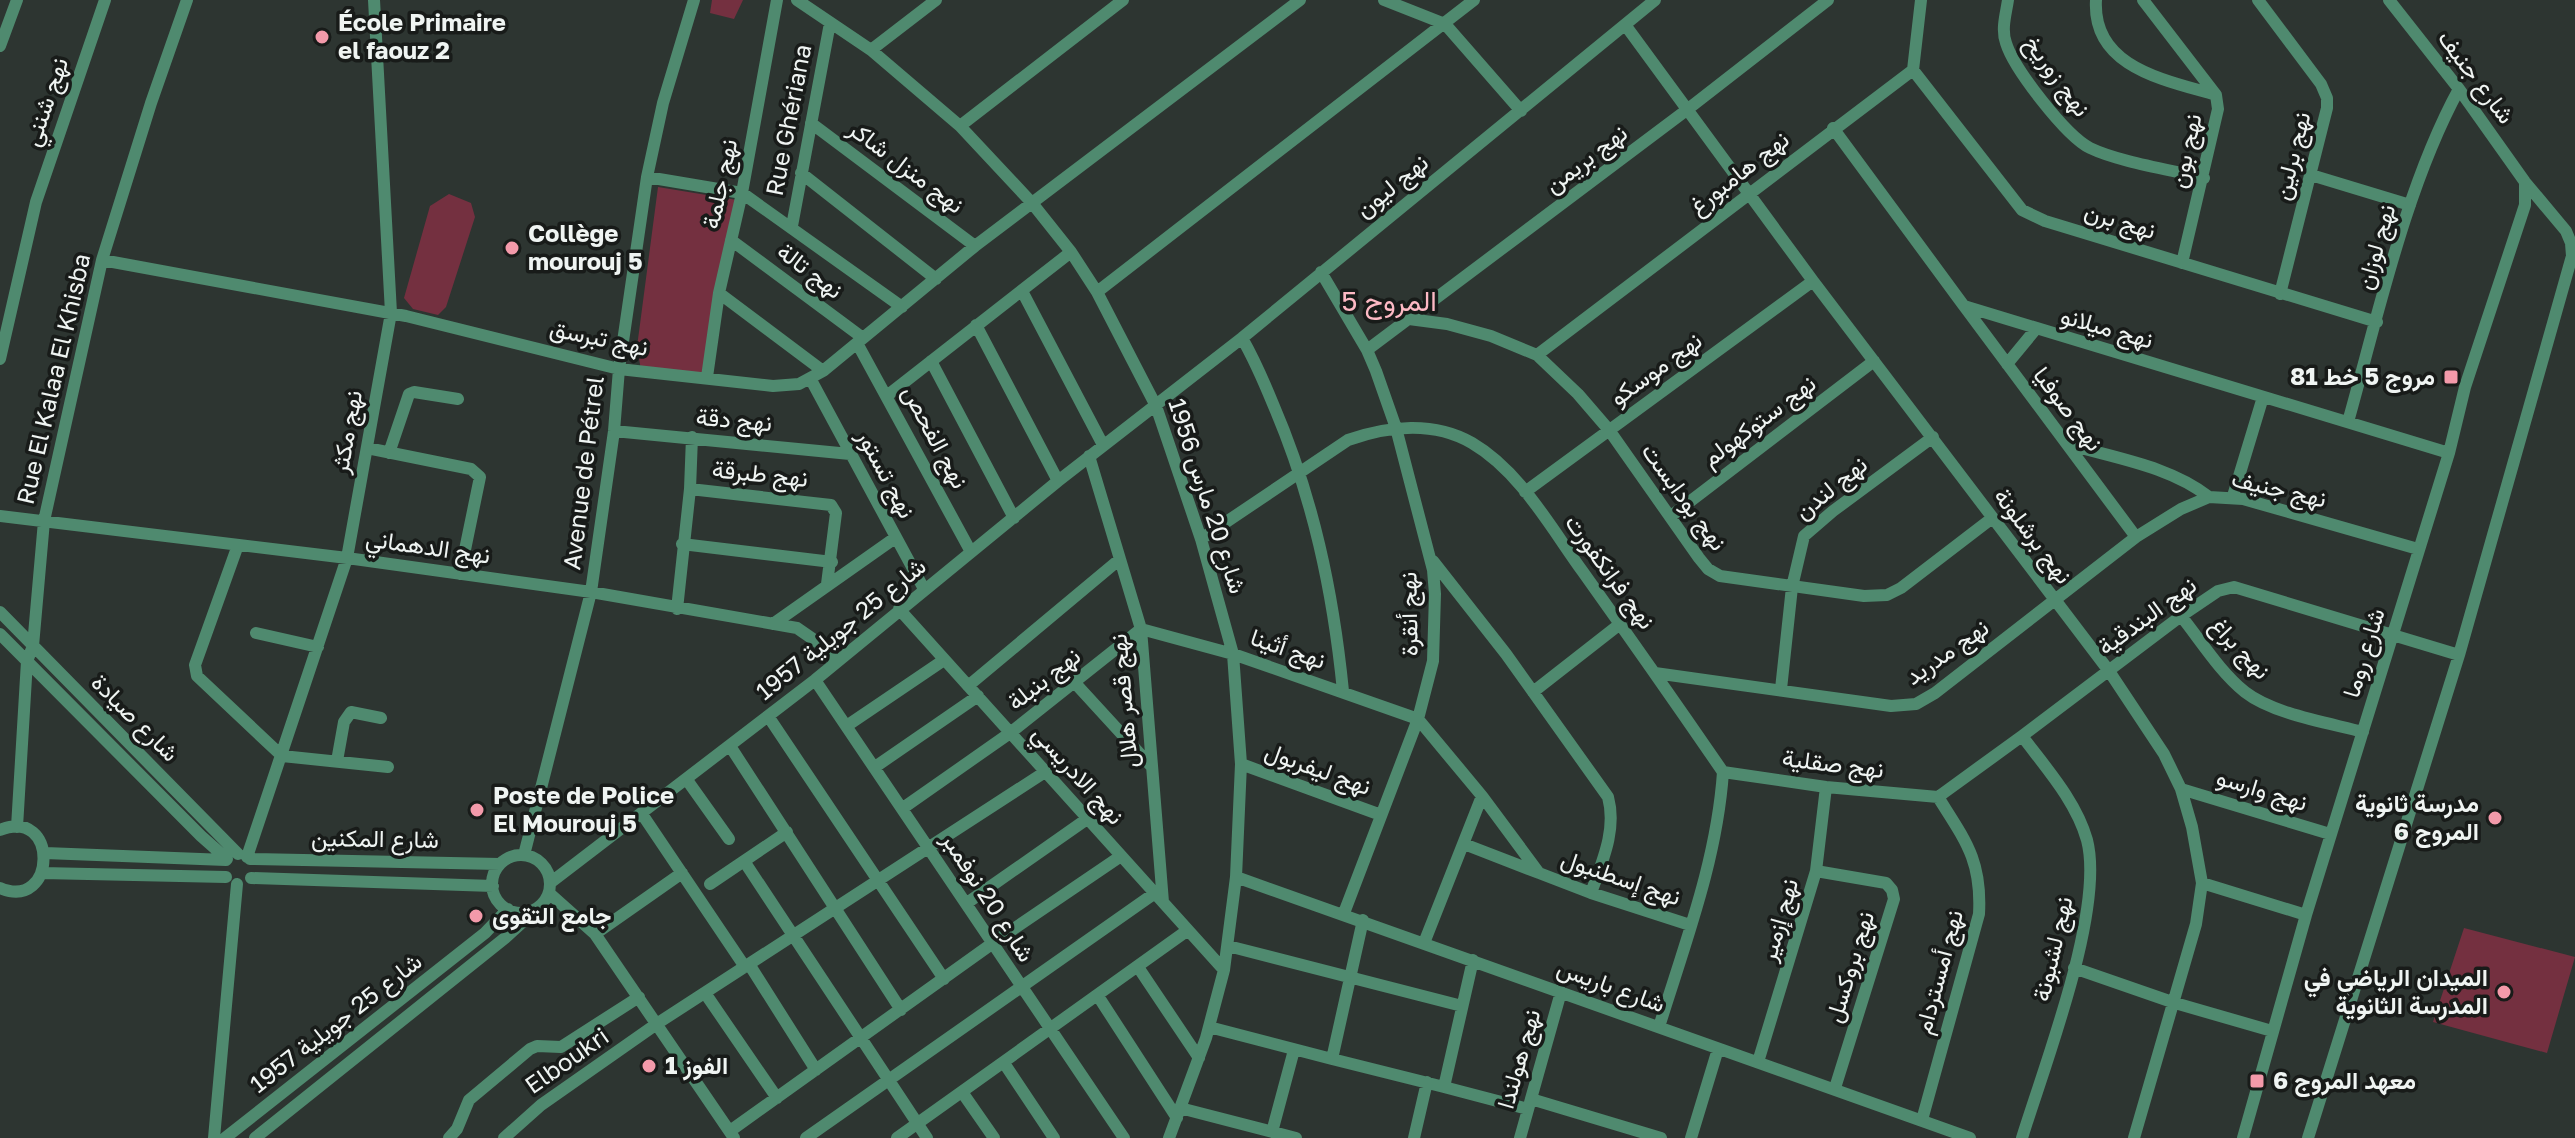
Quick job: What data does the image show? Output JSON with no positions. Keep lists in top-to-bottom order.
{
  "streets": {
    "street": [
      "نهج زوريخ",
      "شارع جنيف",
      "نهج شنني",
      "Rue Ghériana",
      "نهج بون",
      "نهج برلين",
      "نهج بريمن",
      "نهج منزل شاكر",
      "نهج هامبورغ",
      "نهج جلمة",
      "نهج ليون",
      "نهج برن",
      "نهج لوزان",
      "نهج تالة",
      "نهج ميلانو",
      "نهج تبرسق",
      "نهج موسكو",
      "Rue El Kalaa El Khisba",
      "نهج صوفيا",
      "نهج دقة",
      "نهج ستوكهولم",
      "نهج مكثر",
      "نهج الفحص",
      "Avenue de Pétrel",
      "نهج طبرقة",
      "نهج تستور",
      "نهج لندن",
      "نهج جنيف",
      "شارع 20 مارس 1956",
      "نهج بودابست",
      "نهج برشلونة",
      "نهج الدهماني",
      "نهج فرانكفورت",
      "نهج أنقرة",
      "نهج البندقية",
      "شارع 25 جويلية 1957",
      "نهج براغ",
      "نهج أثينا",
      "نهج مدريد",
      "شارع روما",
      "نهج بنبلة",
      "نهج قصر هلال",
      "شارع صيادة",
      "نهج صقلية",
      "نهج ليفربول",
      "نهج الادريسي",
      "نهج وارسو",
      "شارع المكنين",
      "نهج إسطنبول",
      "شارع 20 نوفمبر",
      "نهج إزمير",
      "نهج لشبونة",
      "نهج بروكسل",
      "نهج أمستردام",
      "شارع باريس",
      "نهج هولندا",
      "Elboukri"
    ]
  },
  "crossings": [
    ["نهج زوريخ", "نهج بون"],
    ["شارع جنيف", "نهج لوزان"],
    ["شارع جنيف", "نهج البندقية"],
    ["شارع جنيف", "شارع روما"],
    ["Rue Ghériana", "نهج منزل شاكر"],
    ["Rue Ghériana", "شارع 20 مارس 1956"],
    ["نهج بون", "نهج برن"],
    ["نهج برلين", "نهج برن"],
    ["نهج بريمن", "نهج بودابست"],
    ["نهج بريمن", "نهج برشلونة"],
    ["نهج بريمن", "نهج أنقرة"],
    ["نهج منزل شاكر", "نهج تبرسق"],
    ["نهج هامبورغ", "نهج برن"],
    ["نهج هامبورغ", "نهج بودابست"],
    ["نهج هامبورغ", "نهج برشلونة"],
    ["نهج جلمة", "نهج تالة"],
    ["نهج جلمة", "نهج تبرسق"],
    ["نهج ليون", "شارع 20 مارس 1956"],
    ["نهج ليون", "نهج برشلونة"],
    ["نهج ليون", "نهج أنقرة"],
    ["نهج ليون", "شارع 25 جويلية 1957"],
    ["نهج برن", "نهج لوزان"],
    ["نهج لوزان", "نهج ميلانو"],
    ["نهج تالة", "نهج تبرسق"],
    ["نهج تالة", "نهج الفحص"],
    ["نهج ميلانو", "نهج صوفيا"],
    ["نهج ميلانو", "شارع روما"],
    ["نهج تبرسق", "Rue El Kalaa El Khisba"],
    ["نهج تبرسق", "نهج مكثر"],
    ["نهج تبرسق", "نهج الفحص"],
    ["نهج تبرسق", "Avenue de Pétrel"],
    ["نهج تبرسق", "نهج تستور"],
    ["نهج تبرسق", "شارع 20 مارس 1956"],
    ["نهج موسكو", "نهج بودابست"],
    ["نهج موسكو", "نهج برشلونة"],
    ["نهج موسكو", "نهج فرانكفورت"],
    ["Rue El Kalaa El Khisba", "نهج الدهماني"],
    ["Rue El Kalaa El Khisba", "شارع صيادة"],
    ["نهج صوفيا", "نهج جنيف"],
    ["نهج صوفيا", "نهج مدريد"],
    ["نهج دقة", "Avenue de Pétrel"],
    ["نهج دقة", "نهج تستور"],
    ["نهج ستوكهولم", "نهج بودابست"],
    ["نهج ستوكهولم", "نهج برشلونة"],
    ["نهج مكثر", "نهج الدهماني"],
    ["نهج مكثر", "شارع صيادة"],
    ["نهج مكثر", "شارع المكنين"],
    ["نهج الفحص", "شارع 25 جويلية 1957"],
    ["Avenue de Pétrel", "نهج الدهماني"],
    ["Avenue de Pétrel", "شارع 25 جويلية 1957"],
    ["Avenue de Pétrel", "شارع المكنين"],
    ["نهج تستور", "شارع 25 جويلية 1957"],
    ["نهج لندن", "نهج بودابست"],
    ["نهج لندن", "نهج برشلونة"],
    ["نهج لندن", "نهج مدريد"],
    ["نهج جنيف", "نهج مدريد"],
    ["نهج جنيف", "شارع روما"],
    ["شارع 20 مارس 1956", "نهج فرانكفورت"],
    ["شارع 20 مارس 1956", "شارع 25 جويلية 1957"],
    ["شارع 20 مارس 1956", "نهج أثينا"],
    ["شارع 20 مارس 1956", "نهج ليفربول"],
    ["شارع 20 مارس 1956", "نهج الادريسي"],
    ["شارع 20 مارس 1956", "شارع باريس"],
    ["نهج بودابست", "نهج برشلونة"],
    ["نهج برشلونة", "نهج البندقية"],
    ["نهج برشلونة", "نهج مدريد"],
    ["نهج برشلونة", "نهج وارسو"],
    ["نهج الدهماني", "شارع 25 جويلية 1957"],
    ["نهج فرانكفورت", "نهج أنقرة"],
    ["نهج فرانكفورت", "نهج مدريد"],
    ["نهج فرانكفورت", "نهج صقلية"],
    ["نهج أنقرة", "نهج أثينا"],
    ["نهج أنقرة", "نهج ليفربول"],
    ["نهج أنقرة", "نهج إسطنبول"],
    ["نهج أنقرة", "شارع باريس"],
    ["نهج البندقية", "نهج براغ"],
    ["نهج البندقية", "شارع روما"],
    ["نهج البندقية", "نهج صقلية"],
    ["نهج البندقية", "نهج لشبونة"],
    ["نهج البندقية", "نهج أمستردام"],
    ["شارع 25 جويلية 1957", "نهج قصر هلال"],
    ["شارع 25 جويلية 1957", "نهج الادريسي"],
    ["شارع 25 جويلية 1957", "شارع المكنين"],
    ["شارع 25 جويلية 1957", "شارع 20 نوفمبر"],
    ["نهج براغ", "شارع روما"],
    ["نهج أثينا", "نهج بنبلة"],
    ["نهج أثينا", "نهج قصر هلال"],
    ["نهج أثينا", "نهج إسطنبول"],
    ["شارع روما", "نهج وارسو"],
    ["نهج بنبلة", "نهج قصر هلال"],
    ["نهج بنبلة", "نهج الادريسي"],
    ["نهج بنبلة", "شارع 20 نوفمبر"],
    ["نهج قصر هلال", "نهج الادريسي"],
    ["شارع صيادة", "شارع المكنين"],
    ["نهج صقلية", "نهج إزمير"],
    ["نهج صقلية", "نهج أمستردام"],
    ["نهج الادريسي", "Elboukri"],
    ["شارع 20 نوفمبر", "Elboukri"],
    ["نهج إزمير", "نهج بروكسل"],
    ["نهج إزمير", "شارع باريس"],
    ["نهج بروكسل", "شارع باريس"],
    ["نهج أمستردام", "شارع باريس"],
    ["شارع باريس", "نهج هولندا"]
  ],
  "districts": ["المروج 5"],
  "places": {
    "other": [
      "École Primaire el faouz 2",
      "Collège mourouj 5",
      "Poste de Police El Mourouj 5",
      "مدرسة ثانوية المروج 6",
      "جامع التقوى",
      "الميدان الرياضي في المدرسة الثانوية",
      "الفوز 1"
    ],
    "transit": ["مروج 5 خط 81", "معهد المروج 6"]
  }
}
